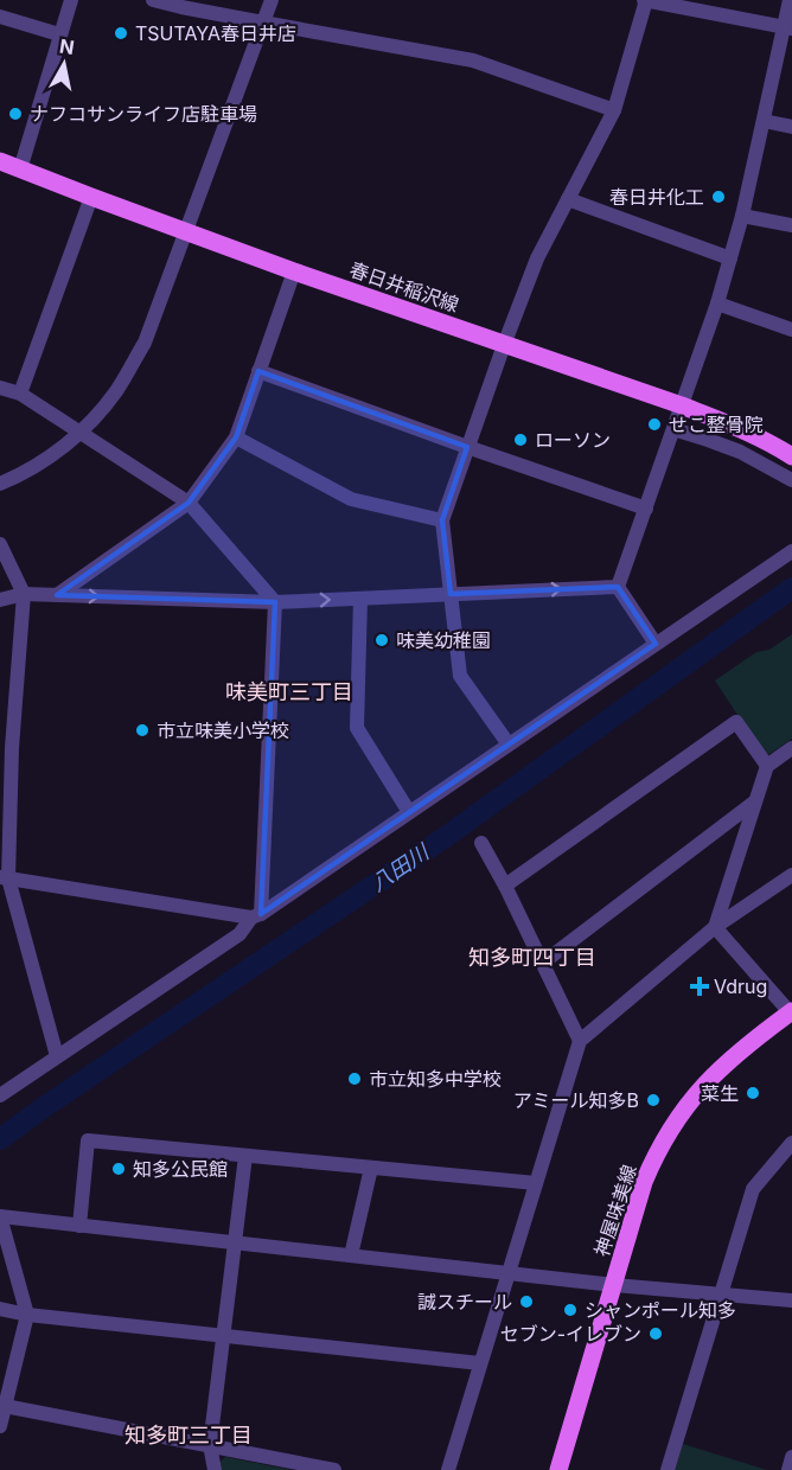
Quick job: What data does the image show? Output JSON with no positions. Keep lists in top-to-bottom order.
{
  "streets": {
    "main road": ["春日井稲沢線", "神屋味美線"]
  },
  "districts": ["味美町三丁目", "知多町四丁目", "知多町三丁目"],
  "water": ["八田川"],
  "places": {
    "other": [
      "TSUTAYA春日井店",
      "ナフコサンライフ店駐車場",
      "春日井化工",
      "せこ整骨院",
      "ローソン",
      "味美幼稚園",
      "市立味美小学校",
      "市立知多中学校",
      "菜生",
      "アミール知多B",
      "知多公民館",
      "誠スチール",
      "シャンポール知多",
      "セブン-イレブン"
    ],
    "health": ["Vdrug"]
  },
  "north": "top"
}
